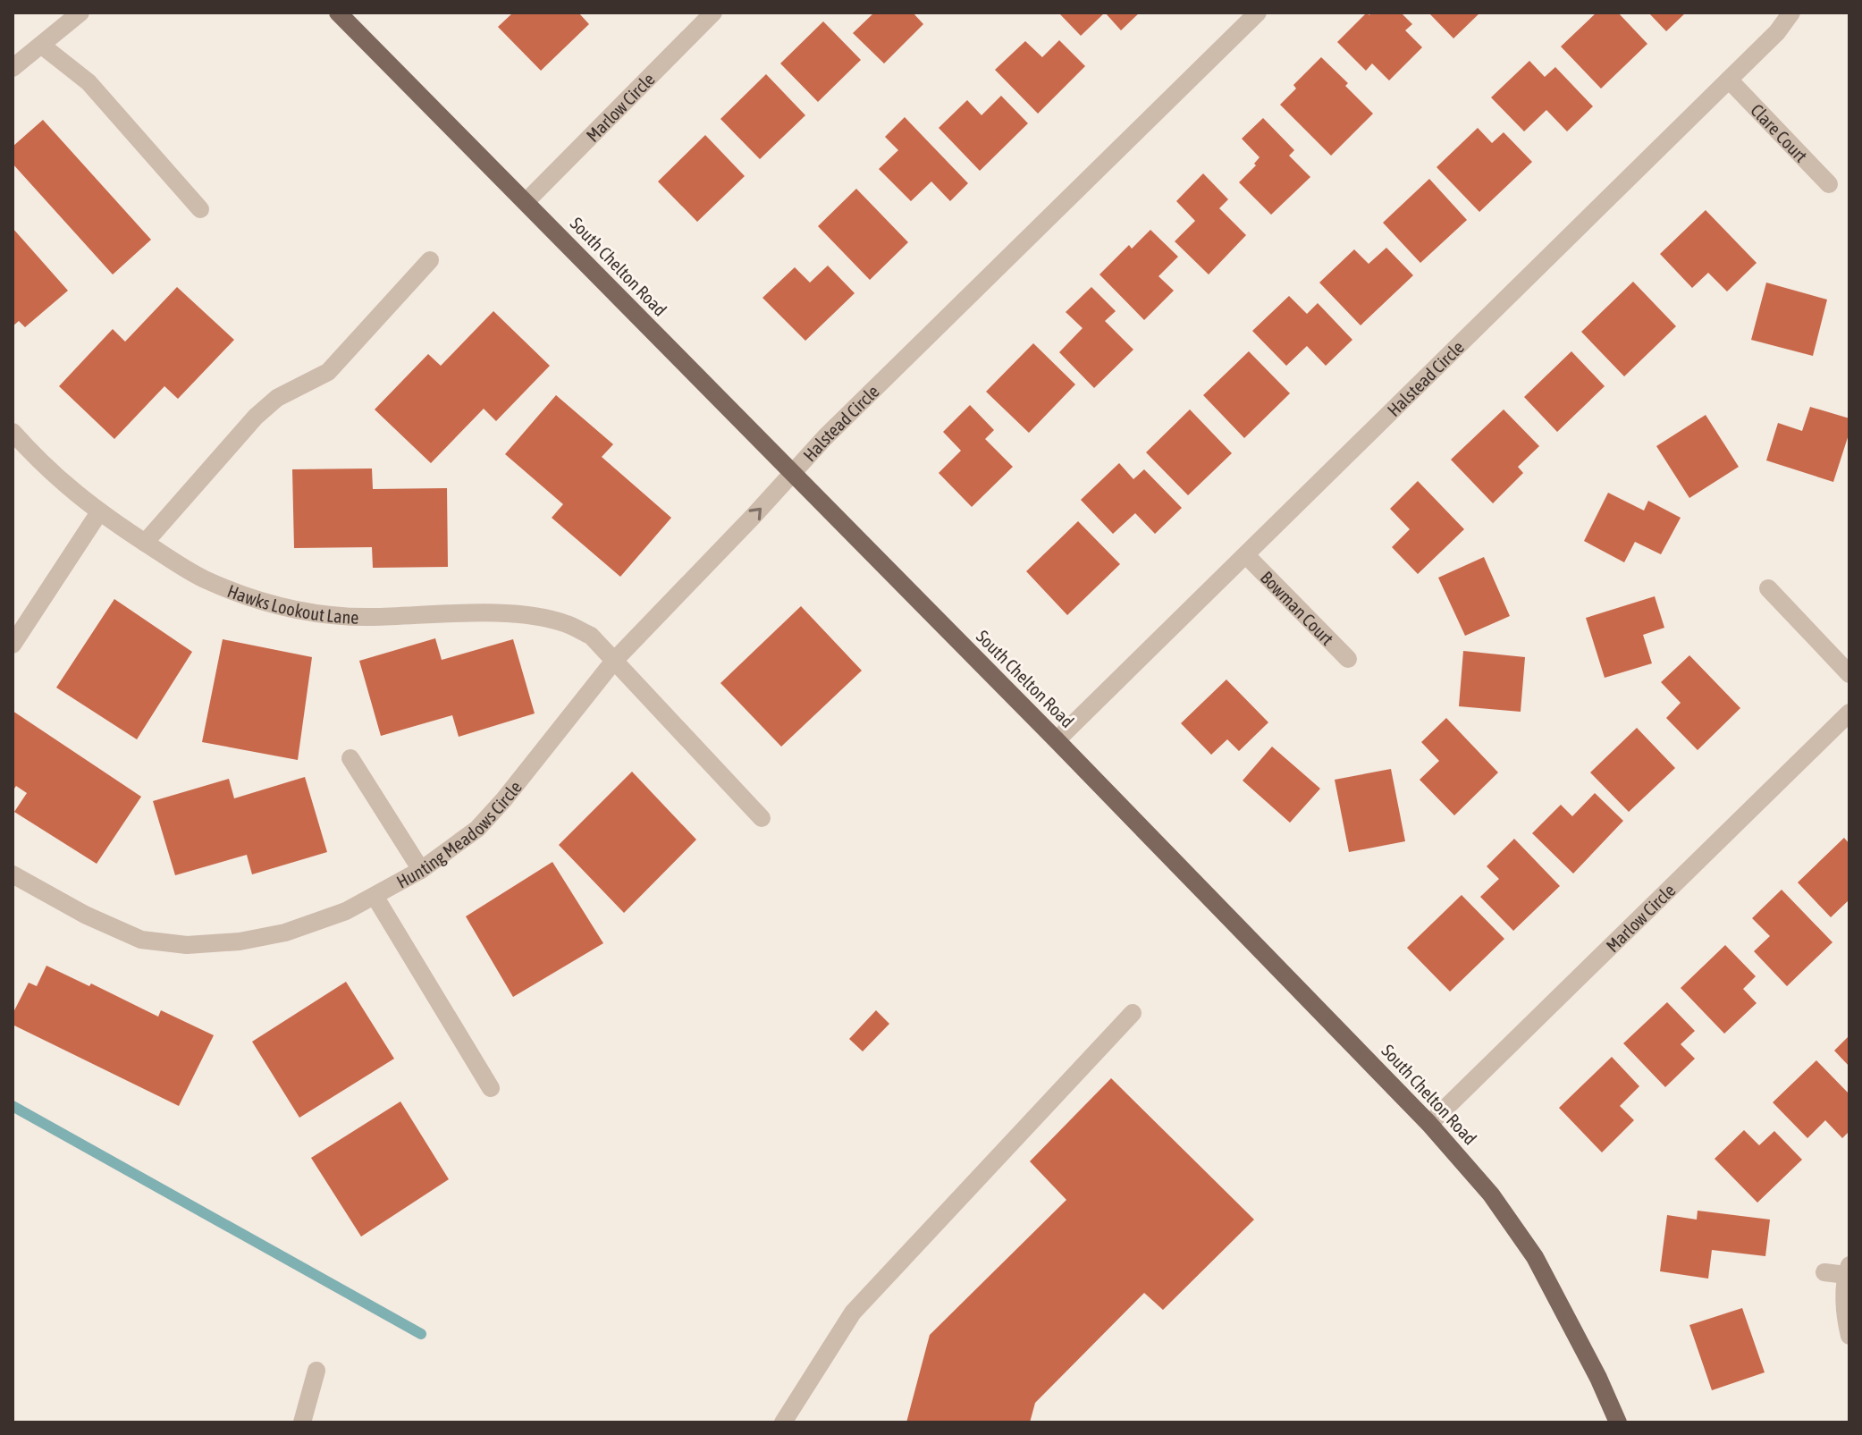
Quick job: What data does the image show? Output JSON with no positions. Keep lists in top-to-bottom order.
{
  "streets": {
    "main road": ["South Chelton Road"],
    "street": [
      "Marlow Circle",
      "Clare Court",
      "Halstead Circle",
      "Hawks Lookout Lane",
      "Bowman Court",
      "Hunting Meadows Circle"
    ]
  },
  "crossings": [
    ["Marlow Circle", "South Chelton Road"],
    ["Clare Court", "Halstead Circle"],
    ["South Chelton Road", "Halstead Circle"],
    ["South Chelton Road", "Hunting Meadows Circle"],
    ["Halstead Circle", "Bowman Court"],
    ["Halstead Circle", "Hunting Meadows Circle"],
    ["Hawks Lookout Lane", "Hunting Meadows Circle"]
  ]
}
